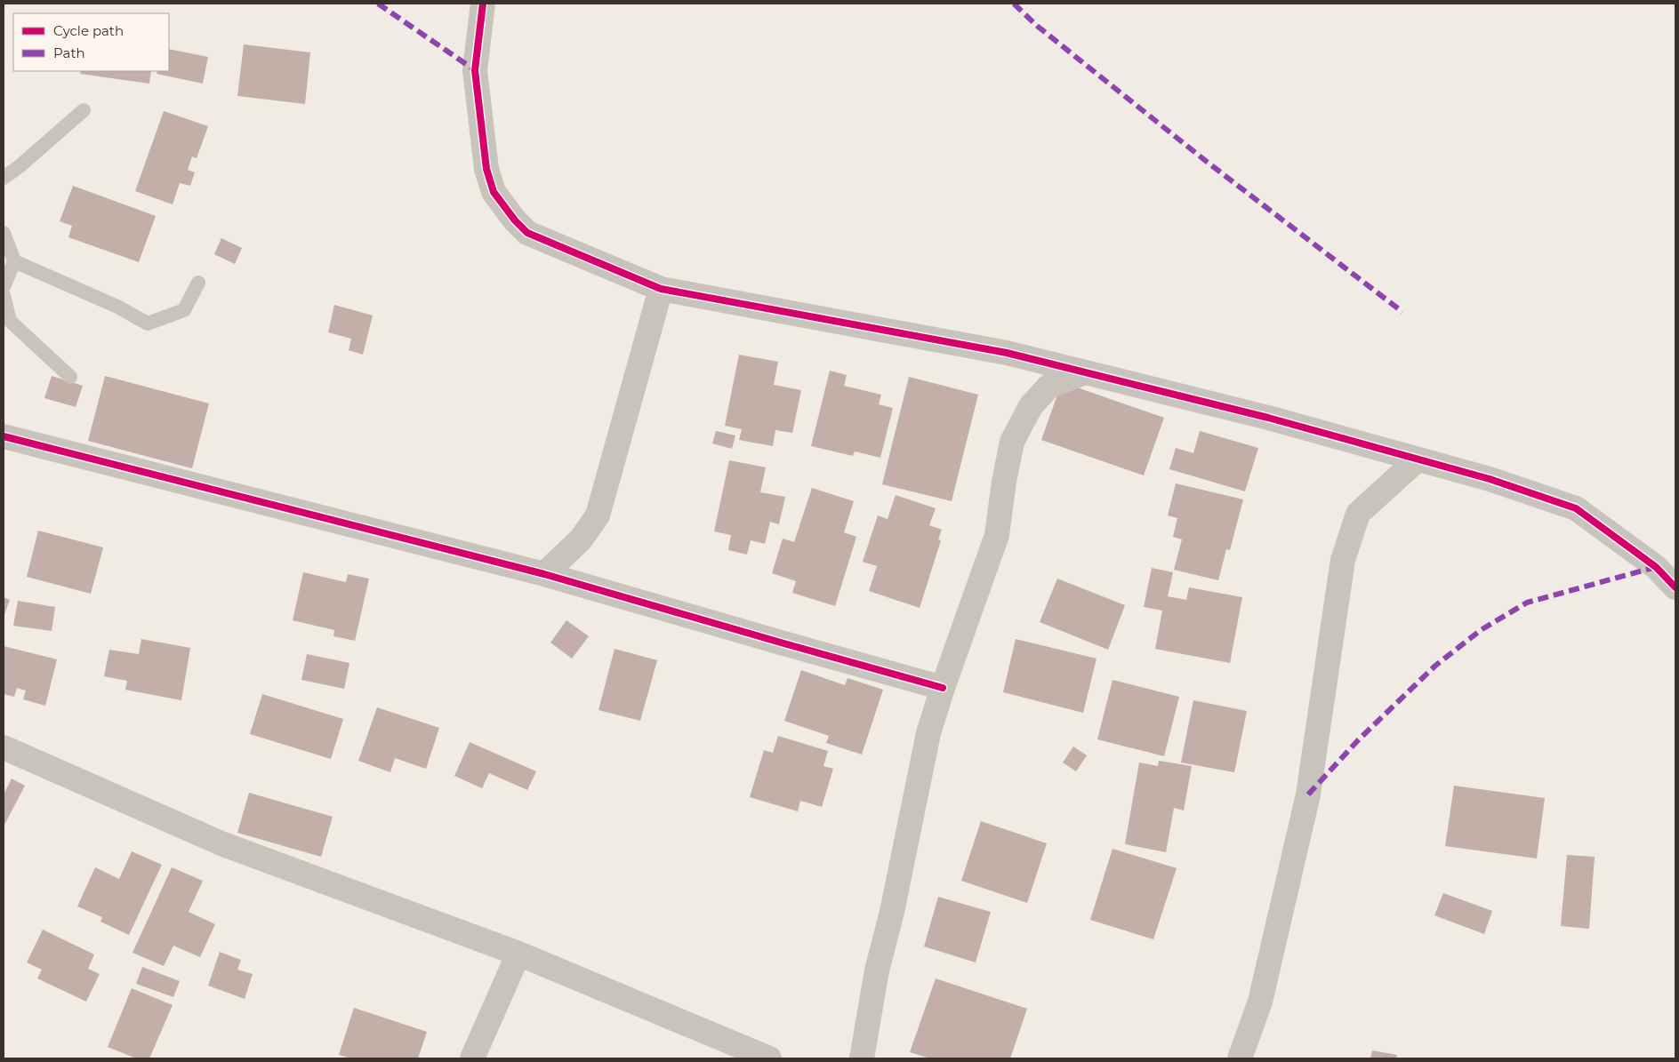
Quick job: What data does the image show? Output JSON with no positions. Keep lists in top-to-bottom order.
{
  "legend": ["Cycle path", "Path"]
}
